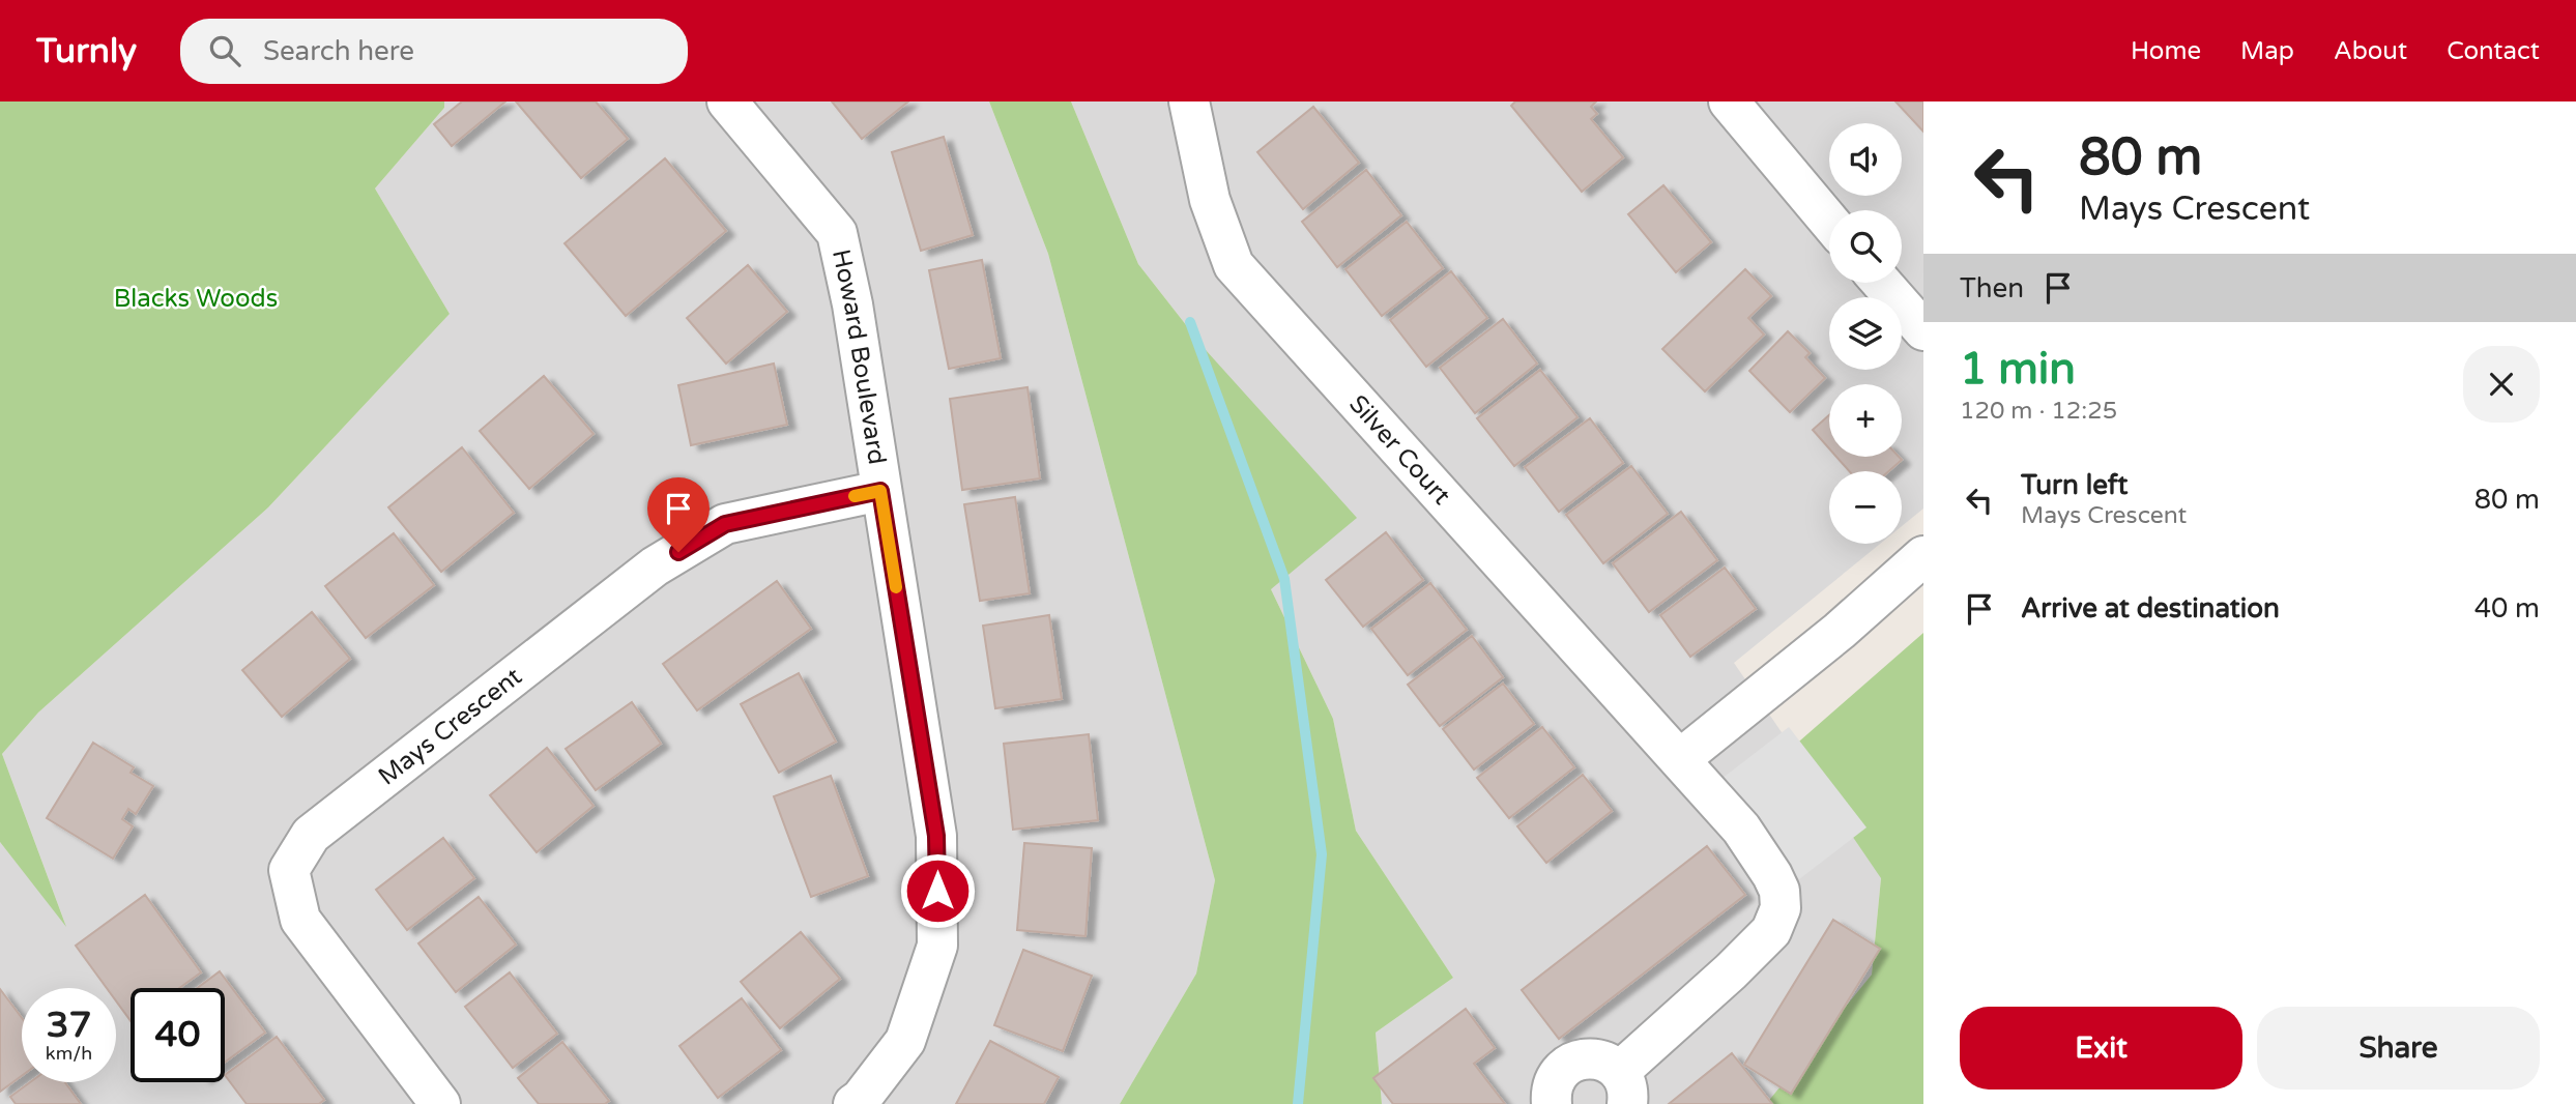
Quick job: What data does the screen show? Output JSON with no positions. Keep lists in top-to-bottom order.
{
  "streets": {
    "street": ["Howard Boulevard", "Silver Court", "Mays Crescent"]
  },
  "crossings": [
    ["Howard Boulevard", "Mays Crescent"]
  ],
  "parks": ["Blacks Woods"],
  "page": {
    "header": "Turnly",
    "search": "Search here",
    "nav": [
      "Home",
      "Map",
      "About",
      "Contact"
    ],
    "turn": ["80 m", "Mays Crescent"],
    "map_buttons": ["+", "−"],
    "then": "Then",
    "heading": ["1 min", "120 m · 12:25"],
    "list": [
      {
        "name": "Turn left",
        "note": "Mays Crescent",
        "value": "80 m"
      },
      {
        "name": "Arrive at destination",
        "value": "40 m"
      }
    ],
    "speed": "37 km/h",
    "limit": "40",
    "buttons": ["Exit", "Share"]
  }
}
